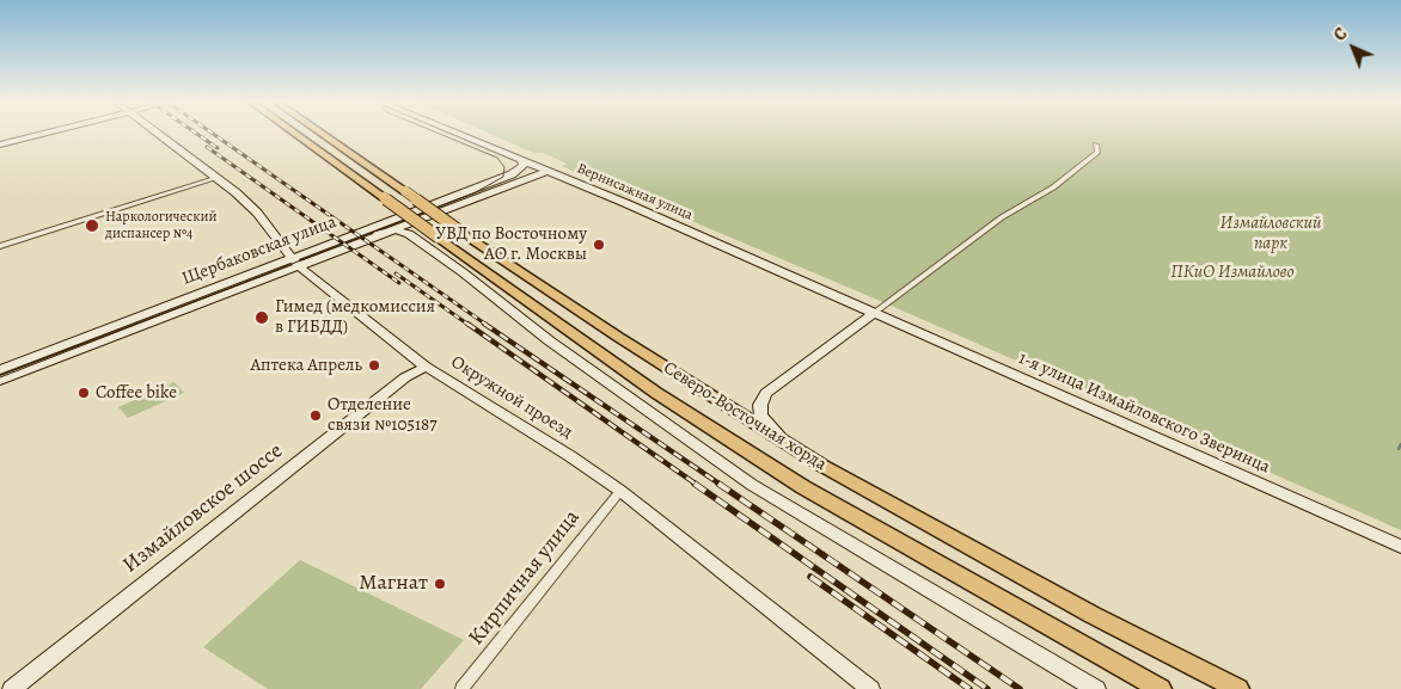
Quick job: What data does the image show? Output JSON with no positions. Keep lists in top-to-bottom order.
{
  "streets": {
    "main road": [
      "Вернисажная улица",
      "Щербаковская улица",
      "Окружной проезд",
      "1-я улица Измайловского Зверинца",
      "Северо-Восточная хорда",
      "Измайловское шоссе"
    ],
    "street": ["Кирпичная улица"]
  },
  "crossings": [
    ["Вернисажная улица", "Щербаковская улица"],
    ["Вернисажная улица", "1-я улица Измайловского Зверинца"],
    ["Щербаковская улица", "Окружной проезд"],
    ["Окружной проезд", "Измайловское шоссе"],
    ["Окружной проезд", "Кирпичная улица"]
  ],
  "parks": ["Измайловский парк", "ПКиО Измайлово"],
  "places": [
    "Наркологический диспансер №4",
    "УВД по Восточному АО г. Москвы",
    "Гимед (медкомиссия в ГИБДД)",
    "Аптека Апрель",
    "Coffee bike",
    "Отделение связи №105187",
    "Магнат"
  ],
  "north": "top left"
}
